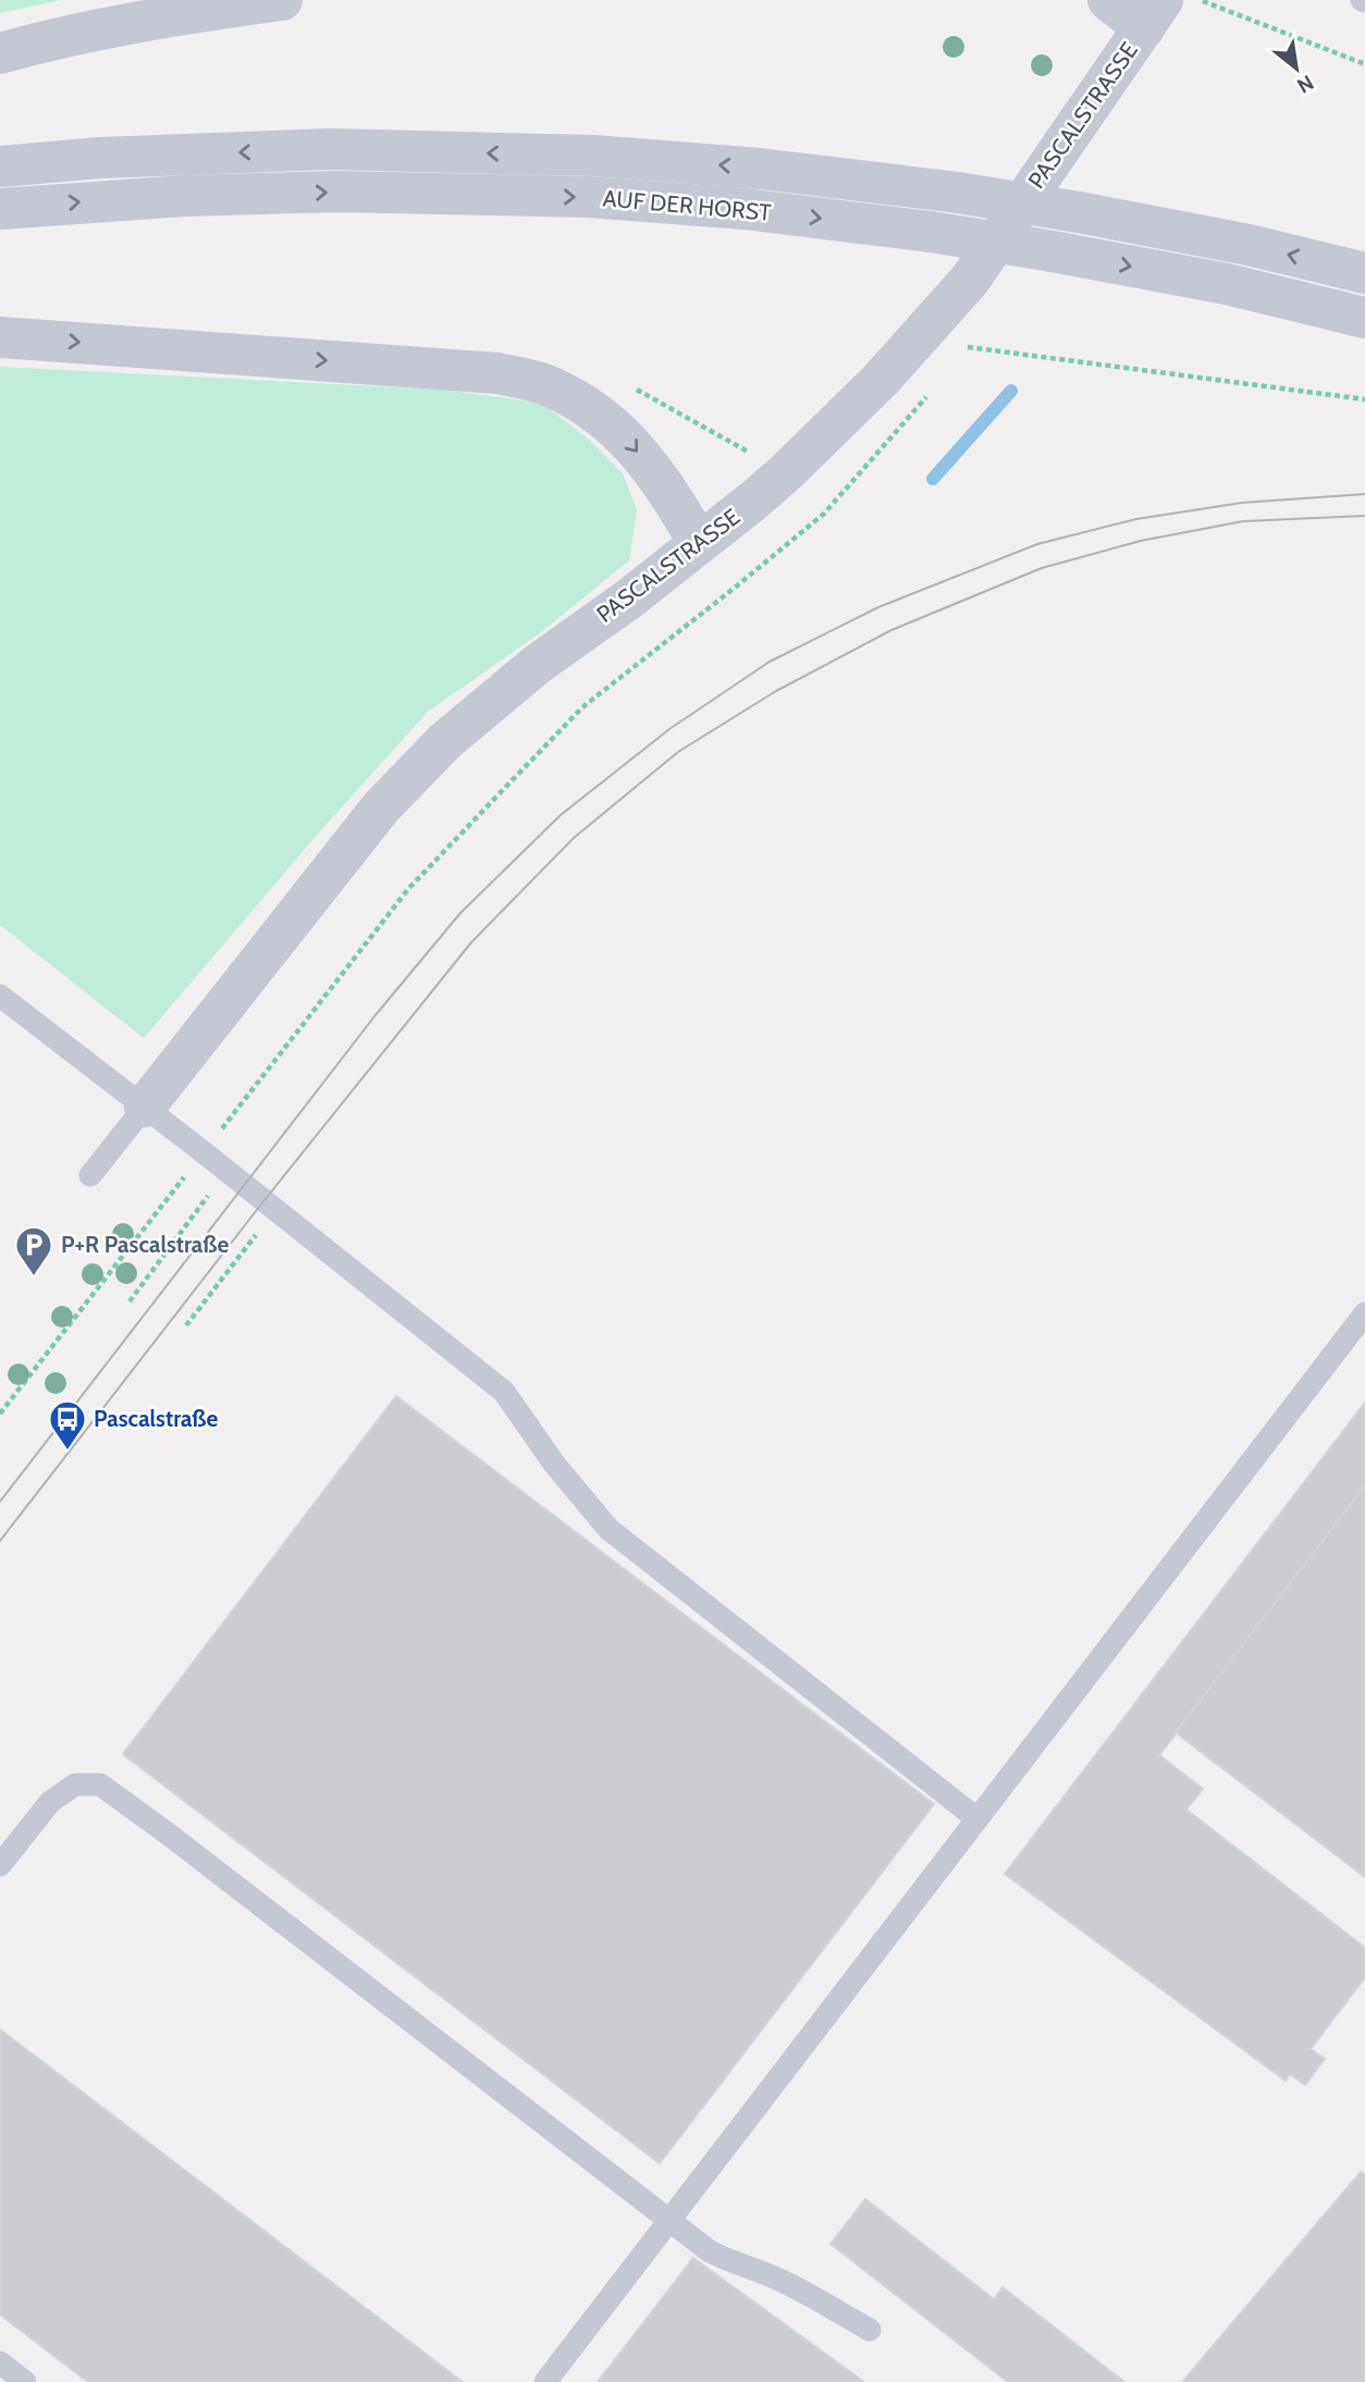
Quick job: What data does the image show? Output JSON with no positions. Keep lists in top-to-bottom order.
{
  "streets": {
    "street": ["PASCALSTRASSE", "AUF DER HORST"]
  },
  "places": {
    "parking": ["P+R Pascalstraße"],
    "bus stop": ["Pascalstraße"]
  },
  "north": "bottom right"
}
